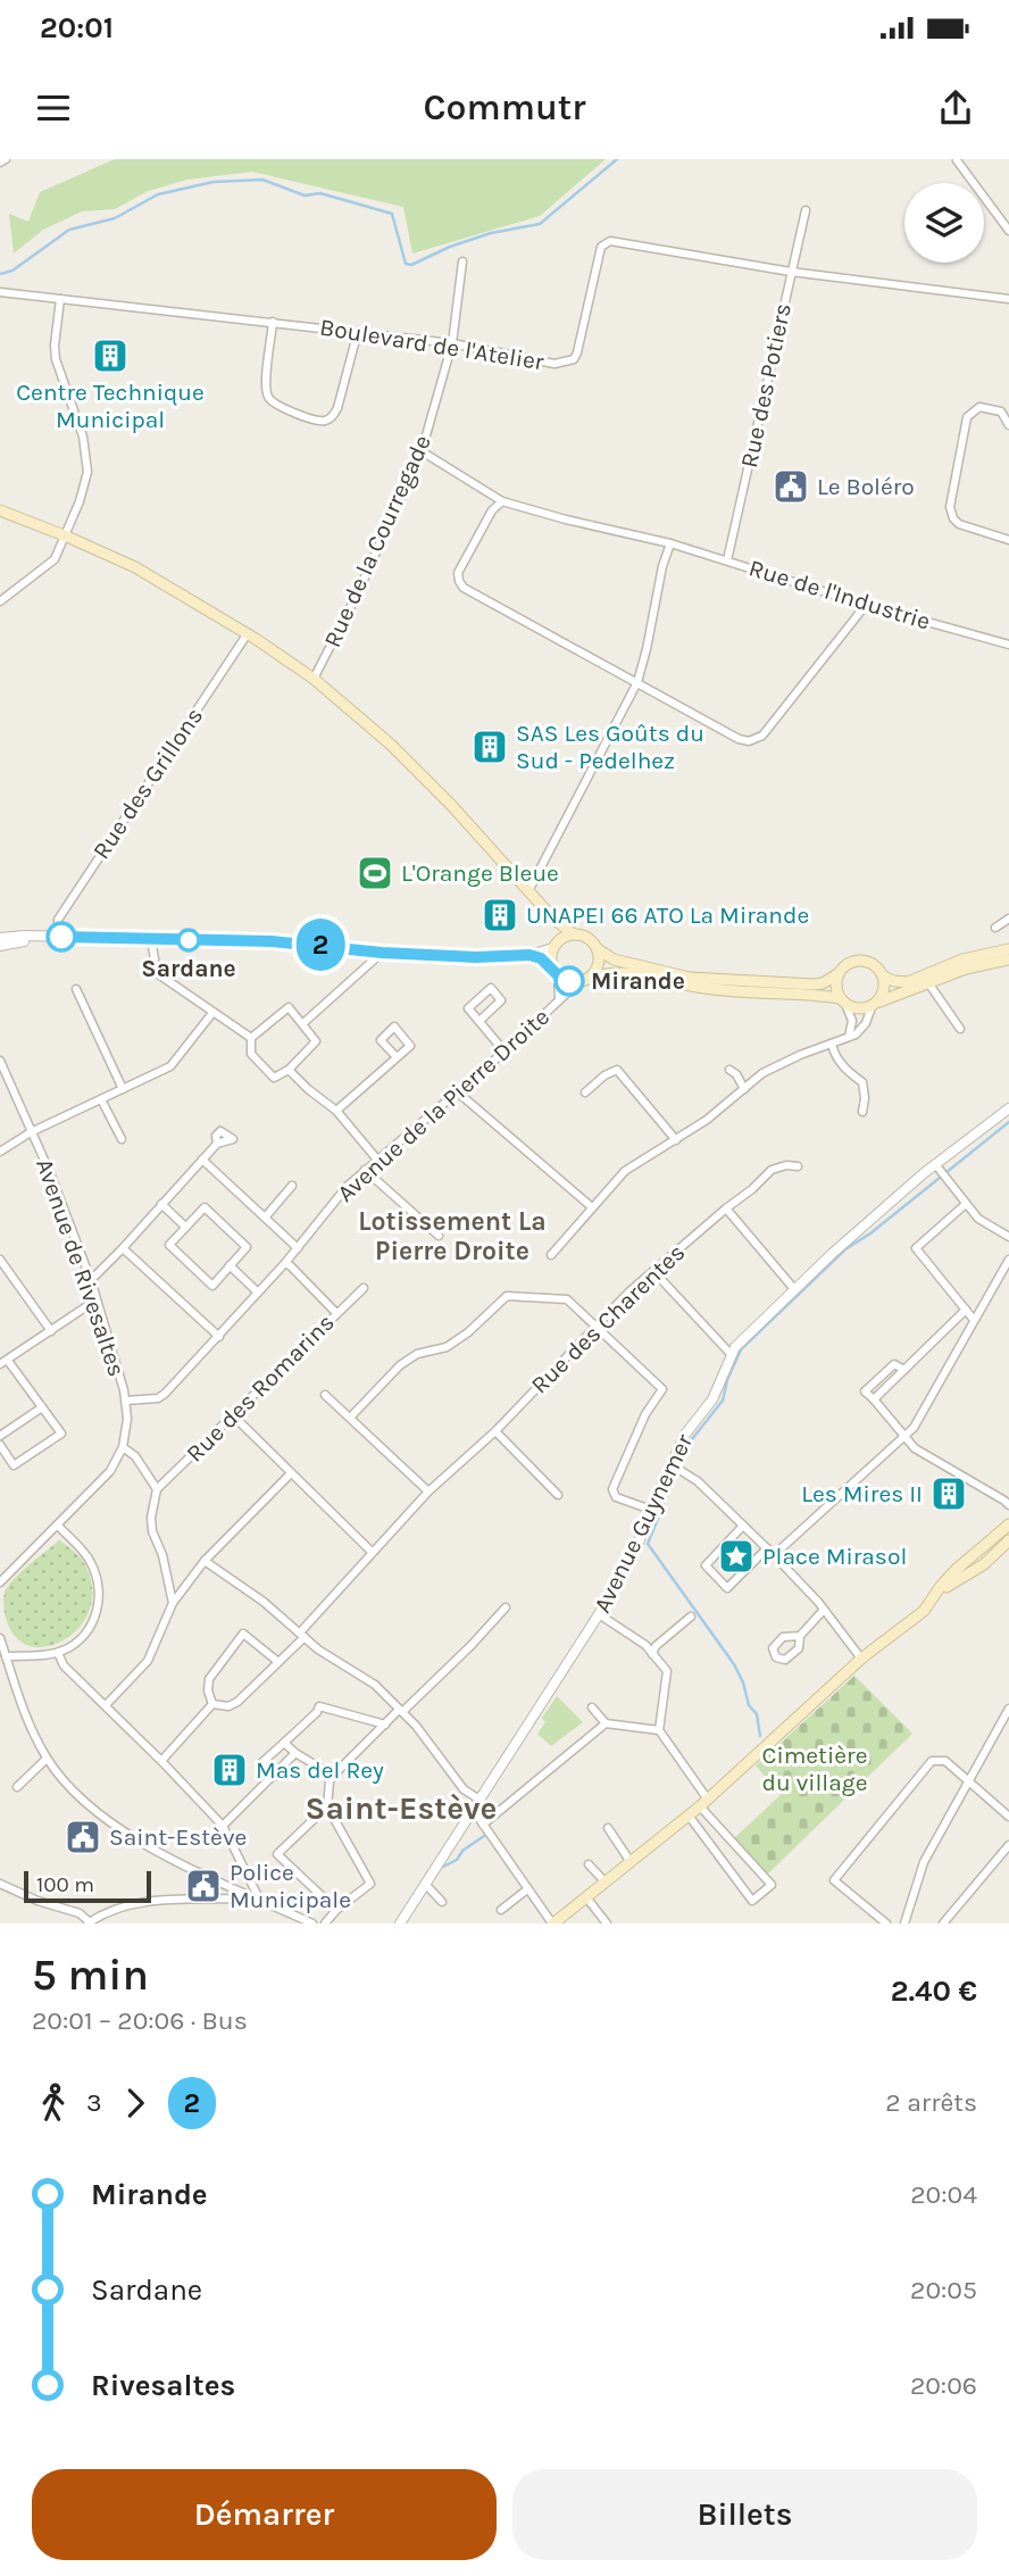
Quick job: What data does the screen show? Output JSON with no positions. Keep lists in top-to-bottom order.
{
  "streets": {
    "street": [
      "Boulevard de l'Atelier",
      "Rue des Potiers",
      "Rue de la Courregade",
      "Rue de l'Industrie",
      "Rue des Grillons",
      "Avenue de la Pierre Droite",
      "Avenue de Rivesaltes",
      "Rue des Charentes",
      "Rue des Romarins",
      "Avenue Guynemer"
    ]
  },
  "crossings": [
    ["Boulevard de l'Atelier", "Rue des Potiers"],
    ["Boulevard de l'Atelier", "Rue de la Courregade"],
    ["Rue des Potiers", "Rue de l'Industrie"],
    ["Rue de la Courregade", "Rue de l'Industrie"],
    ["Avenue de la Pierre Droite", "Avenue de Rivesaltes"]
  ],
  "districts": ["Lotissement La Pierre Droite", "Saint-Estève"],
  "parks": ["Cimetière du village"],
  "places": {
    "building": [
      "Centre Technique Municipal",
      "SAS Les Goûts du Sud - Pedelhez",
      "UNAPEI 66 ATO La Mirande",
      "Les Mires II",
      "Mas del Rey"
    ],
    "public building": ["Le Boléro", "Saint-Estève", "Police Municipale"],
    "sports": ["L'Orange Bleue"],
    "other": ["Sardane", "Mirande"],
    "place": ["Place Mirasol"]
  },
  "lines": ["bus line 2"],
  "scale_bar": "100 m",
  "page": {
    "status": "20:01",
    "header": "Commutr",
    "on_map": "2",
    "scale": "100 m",
    "heading": ["5 min", "20:01 – 20:06 · Bus", "2.40 €"],
    "legs": ["3", "2", "2 arrêts"],
    "list": [
      {
        "name": "Mirande",
        "value": "20:04"
      },
      {
        "name": "Sardane",
        "value": "20:05"
      },
      {
        "name": "Rivesaltes",
        "value": "20:06"
      }
    ],
    "buttons": ["Démarrer", "Billets"]
  }
}
